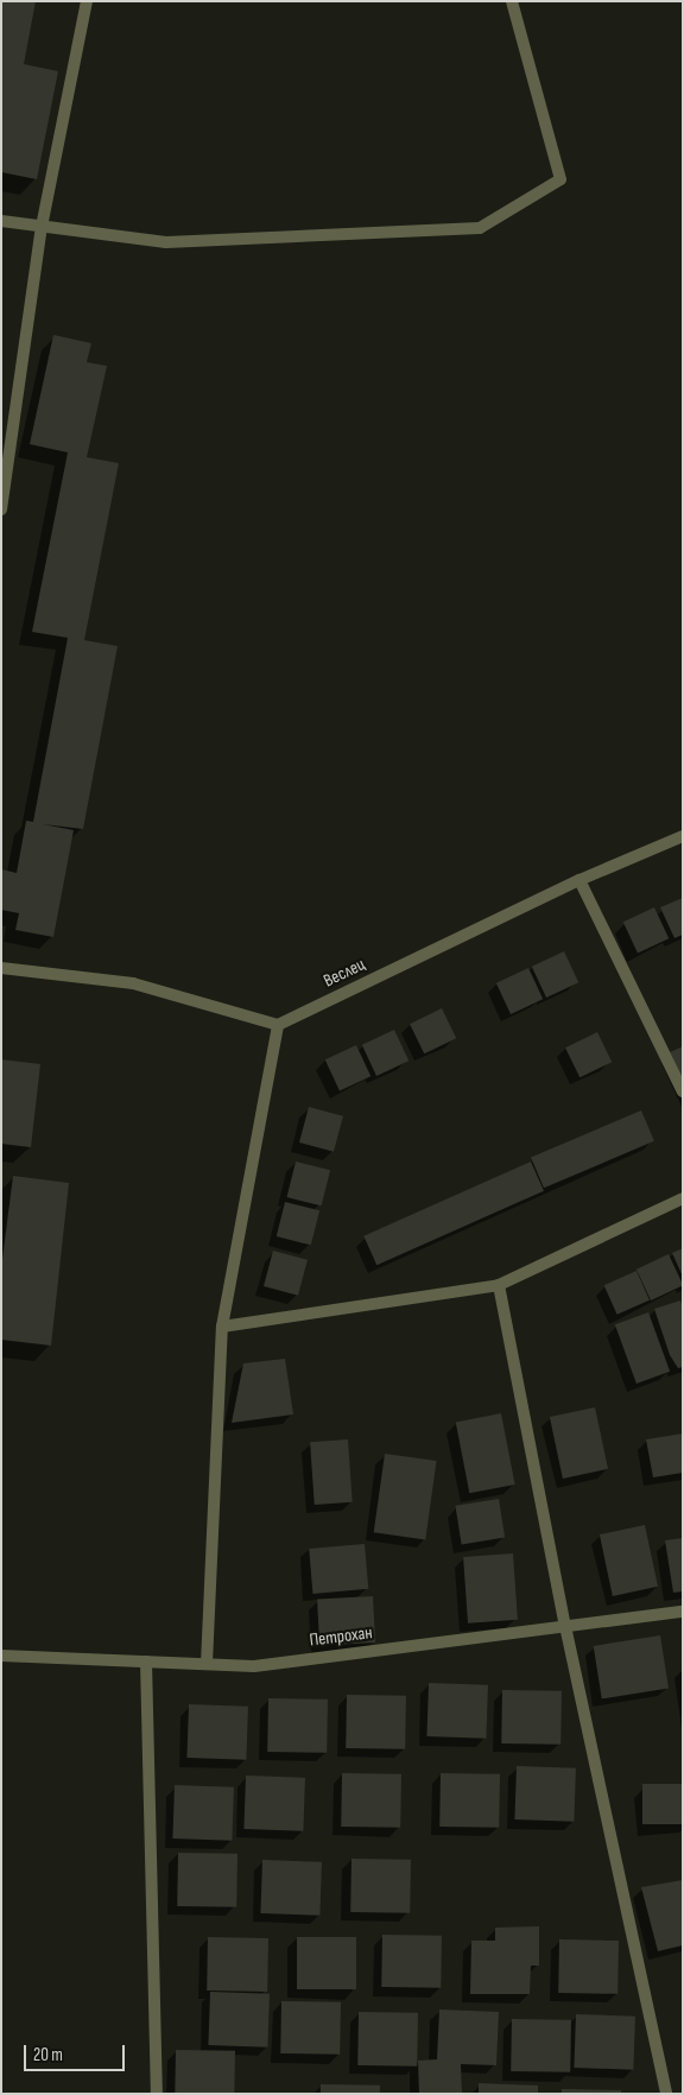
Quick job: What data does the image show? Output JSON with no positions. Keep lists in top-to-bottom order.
{
  "streets": {
    "street": ["Веслец", "Петрохан"]
  },
  "scale_bar": "20 m"
}
